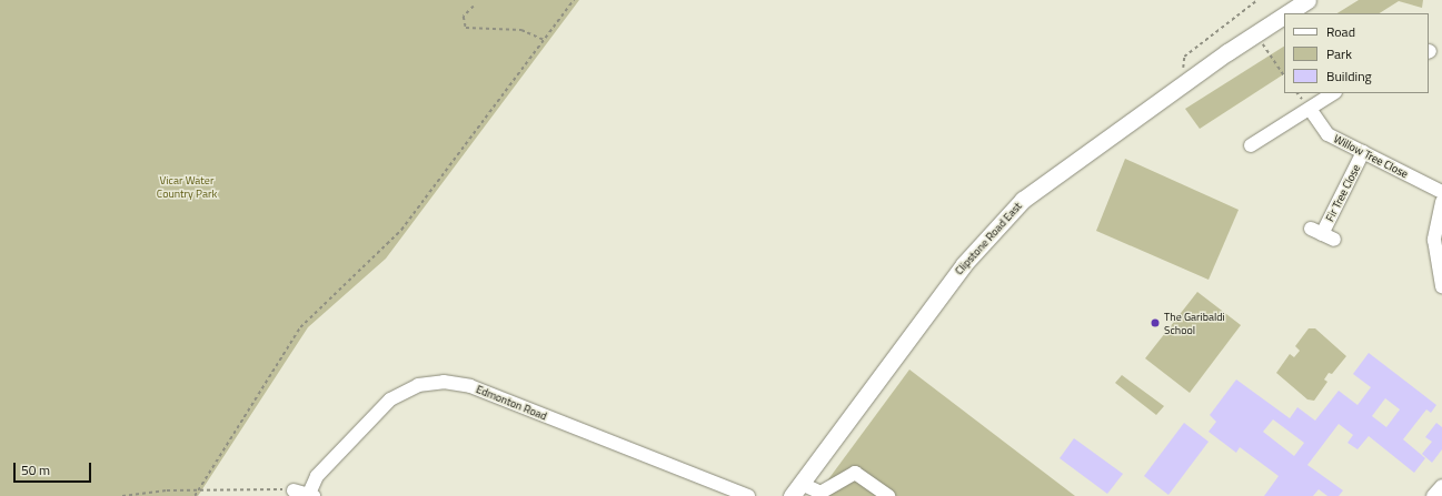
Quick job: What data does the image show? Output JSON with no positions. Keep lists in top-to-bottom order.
{
  "streets": {
    "main road": ["Clipstone Road East"],
    "street": ["Willow Tree Close", "Fir Tree Close", "Edmonton Road"]
  },
  "crossings": [
    ["Willow Tree Close", "Fir Tree Close"]
  ],
  "parks": ["Vicar Water Country Park"],
  "places": ["The Garibaldi School"],
  "legend": ["Road", "Park", "Building"],
  "scale_bar": "50 m"
}
